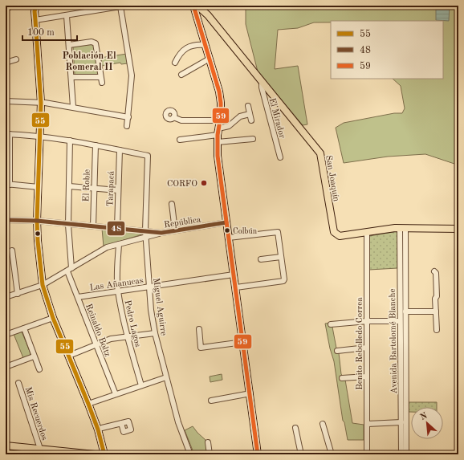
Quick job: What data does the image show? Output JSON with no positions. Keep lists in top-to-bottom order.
{
  "streets": {
    "main road": ["San Joaquín"],
    "street": [
      "El Mirador",
      "El Roble",
      "Tarapacá",
      "República",
      "Las Añanucas",
      "Miguel Aguirre",
      "Pedro Lagos",
      "Reinaldo Boltz",
      "Avenida Bartolomé Blanche",
      "Benito Rebolledo Correa",
      "Mis Recuerdos"
    ]
  },
  "crossings": [
    ["El Mirador", "San Joaquín"],
    ["San Joaquín", "Avenida Bartolomé Blanche"],
    ["San Joaquín", "Benito Rebolledo Correa"],
    ["El Roble", "República"],
    ["Tarapacá", "República"],
    ["Tarapacá", "Miguel Aguirre"],
    ["República", "Miguel Aguirre"],
    ["República", "Reinaldo Boltz"],
    ["Las Añanucas", "Miguel Aguirre"],
    ["Las Añanucas", "Pedro Lagos"],
    ["Las Añanucas", "Reinaldo Boltz"]
  ],
  "districts": ["Población El Romeral II"],
  "places": ["CORFO", "Colbún"],
  "lines": ["transit line 55", "transit line 59", "transit line 48"],
  "legend": ["55", "48", "59"],
  "scale_bar": "100 m",
  "north": "top left"
}
